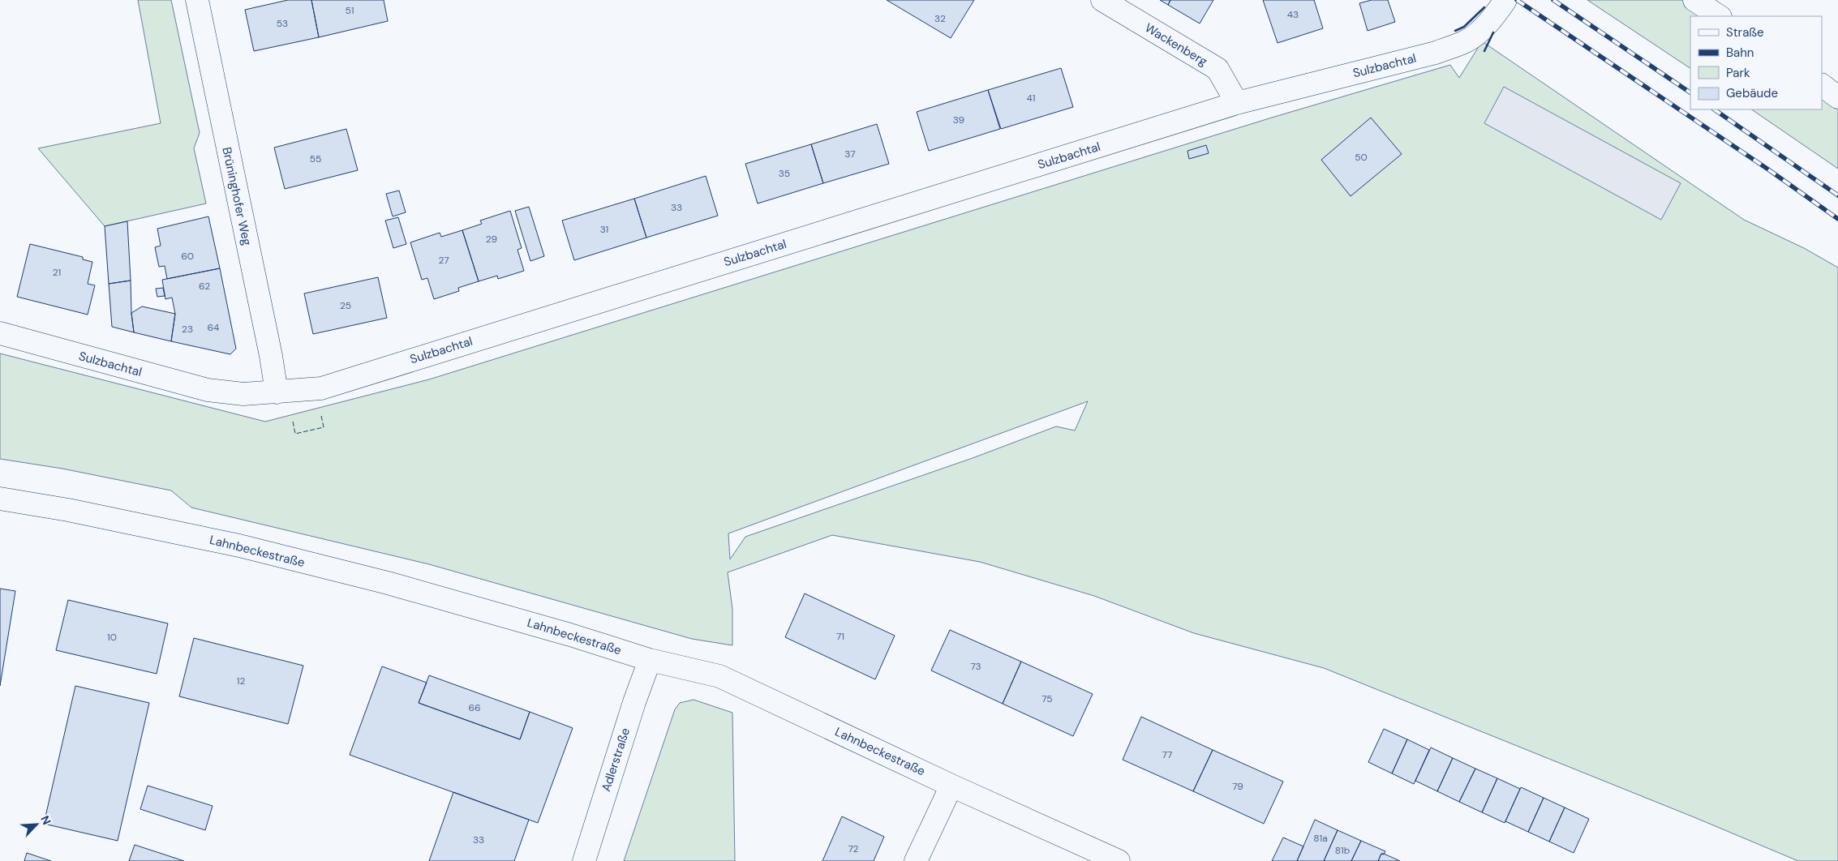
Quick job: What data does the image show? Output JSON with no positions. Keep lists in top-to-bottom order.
{
  "streets": {
    "street": [
      "Wackenberg",
      "Sulzbachtal",
      "Brüninghofer Weg",
      "Lahnbeckestraße",
      "Adlerstraße"
    ]
  },
  "crossings": [
    ["Wackenberg", "Sulzbachtal"],
    ["Sulzbachtal", "Brüninghofer Weg"],
    ["Lahnbeckestraße", "Adlerstraße"]
  ],
  "house_numbers": [
    "51",
    "43",
    "32",
    "53",
    "41",
    "39",
    "37",
    "50",
    "55",
    "35",
    "33",
    "31",
    "29",
    "60",
    "27",
    "21",
    "62",
    "25",
    "64",
    "23",
    "71",
    "10",
    "73",
    "12",
    "75",
    "66",
    "77",
    "79",
    "81a",
    "33",
    "72",
    "81b"
  ],
  "legend": [
    "Straße",
    "Bahn",
    "Park",
    "Gebäude"
  ],
  "north": "top right"
}
